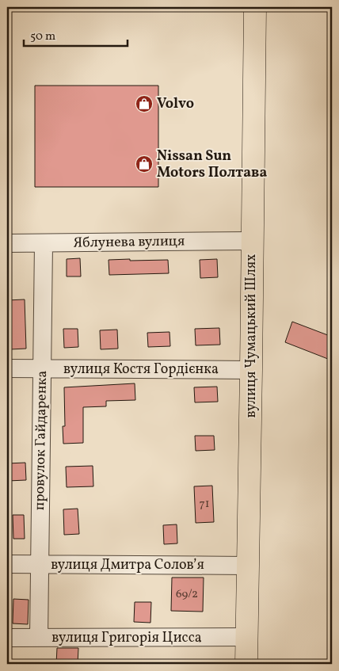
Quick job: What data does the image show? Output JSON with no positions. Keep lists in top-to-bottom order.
{
  "streets": {
    "main road": ["вулиця Чумацький Шлях"],
    "street": [
      "Яблунева вулиця",
      "вулиця Костя Гордієнка",
      "провулок Гайдаренка",
      "вулиця Дмитра Соловʼя",
      "вулиця Григорія Цисса"
    ]
  },
  "crossings": [
    ["Яблунева вулиця", "вулиця Чумацький Шлях"],
    ["Яблунева вулиця", "провулок Гайдаренка"],
    ["вулиця Чумацький Шлях", "вулиця Костя Гордієнка"],
    ["вулиця Чумацький Шлях", "вулиця Дмитра Соловʼя"],
    ["вулиця Чумацький Шлях", "вулиця Григорія Цисса"],
    ["вулиця Костя Гордієнка", "провулок Гайдаренка"],
    ["провулок Гайдаренка", "вулиця Дмитра Соловʼя"],
    ["провулок Гайдаренка", "вулиця Григорія Цисса"]
  ],
  "places": {
    "shop": ["Volvo", "Nissan Sun Motors Полтава"]
  },
  "house_numbers": ["71", "69/2"],
  "scale_bar": "50 m"
}
